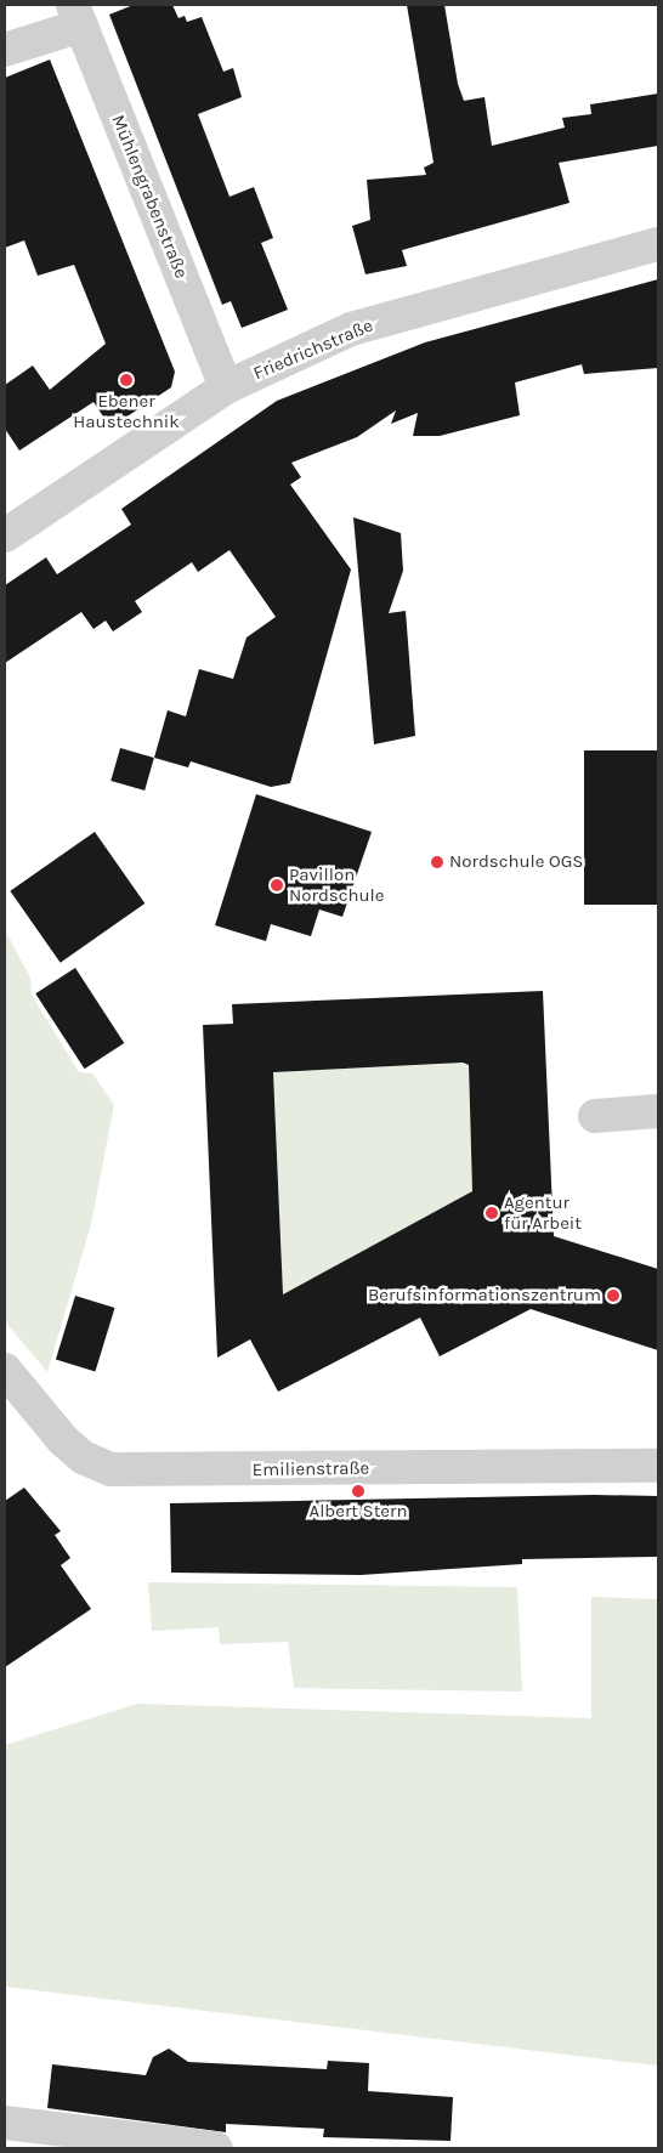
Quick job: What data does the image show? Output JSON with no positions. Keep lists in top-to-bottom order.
{
  "streets": {
    "street": ["Mühlengrabenstraße", "Friedrichstraße", "Emilienstraße"]
  },
  "crossings": [
    ["Mühlengrabenstraße", "Friedrichstraße"]
  ],
  "places": [
    "Ebener Haustechnik",
    "Nordschule OGS",
    "Pavillon Nordschule",
    "Agentur für Arbeit",
    "Berufsinformationszentrum",
    "Albert Stern"
  ]
}
